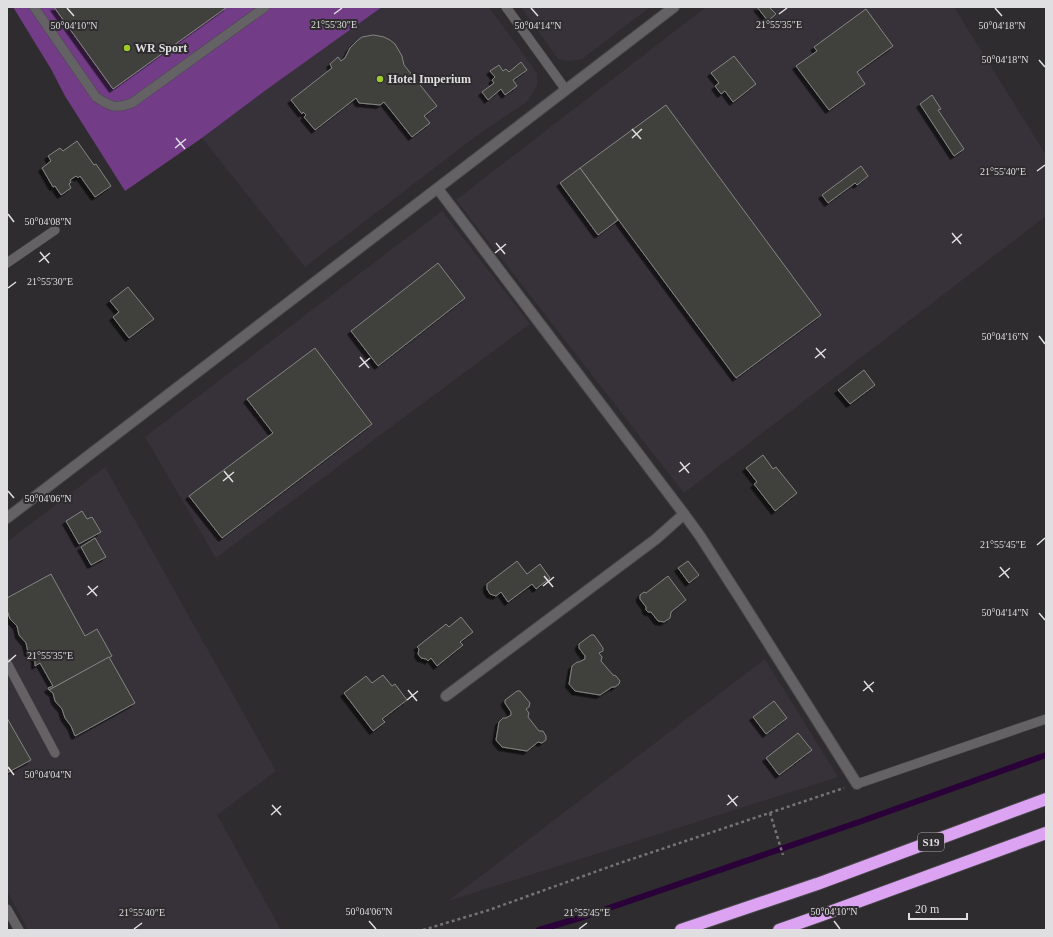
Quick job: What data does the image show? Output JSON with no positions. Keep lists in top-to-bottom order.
{
  "streets": {
    "highway": ["S19"]
  },
  "places": ["WR Sport", "Hotel Imperium"],
  "scale_bar": "20 m",
  "coordinates": [
    "21°55'30\"E",
    "21°55'35\"E",
    "50°04'10\"N",
    "50°04'14\"N",
    "50°04'18\"N",
    "21°55'40\"E",
    "50°04'08\"N",
    "50°04'16\"N",
    "50°04'06\"N",
    "21°55'45\"E",
    "50°04'04\"N"
  ]
}
